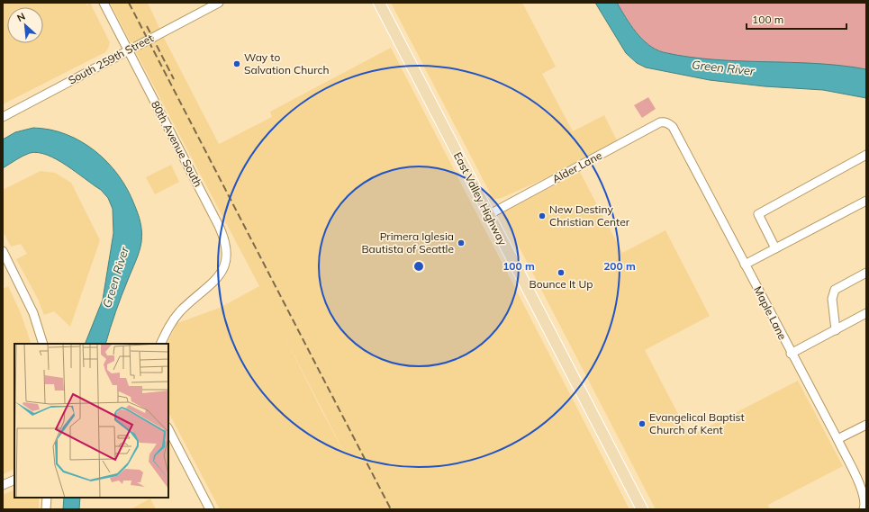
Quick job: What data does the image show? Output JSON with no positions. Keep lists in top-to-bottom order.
{
  "streets": {
    "main road": ["East Valley Highway"],
    "street": [
      "South 259th Street",
      "80th Avenue South",
      "Alder Lane",
      "Maple Lane"
    ]
  },
  "crossings": [
    ["South 259th Street", "80th Avenue South"],
    ["Alder Lane", "East Valley Highway"],
    ["Alder Lane", "Maple Lane"]
  ],
  "water": ["Green River"],
  "places": [
    "Way to Salvation Church",
    "New Destiny Christian Center",
    "Primera Iglesia Bautista of Seattle",
    "Bounce It Up",
    "Evangelical Baptist Church of Kent"
  ],
  "scale_bar": "100 m",
  "north": "top left",
  "rings": ["100 m", "200 m"]
}
